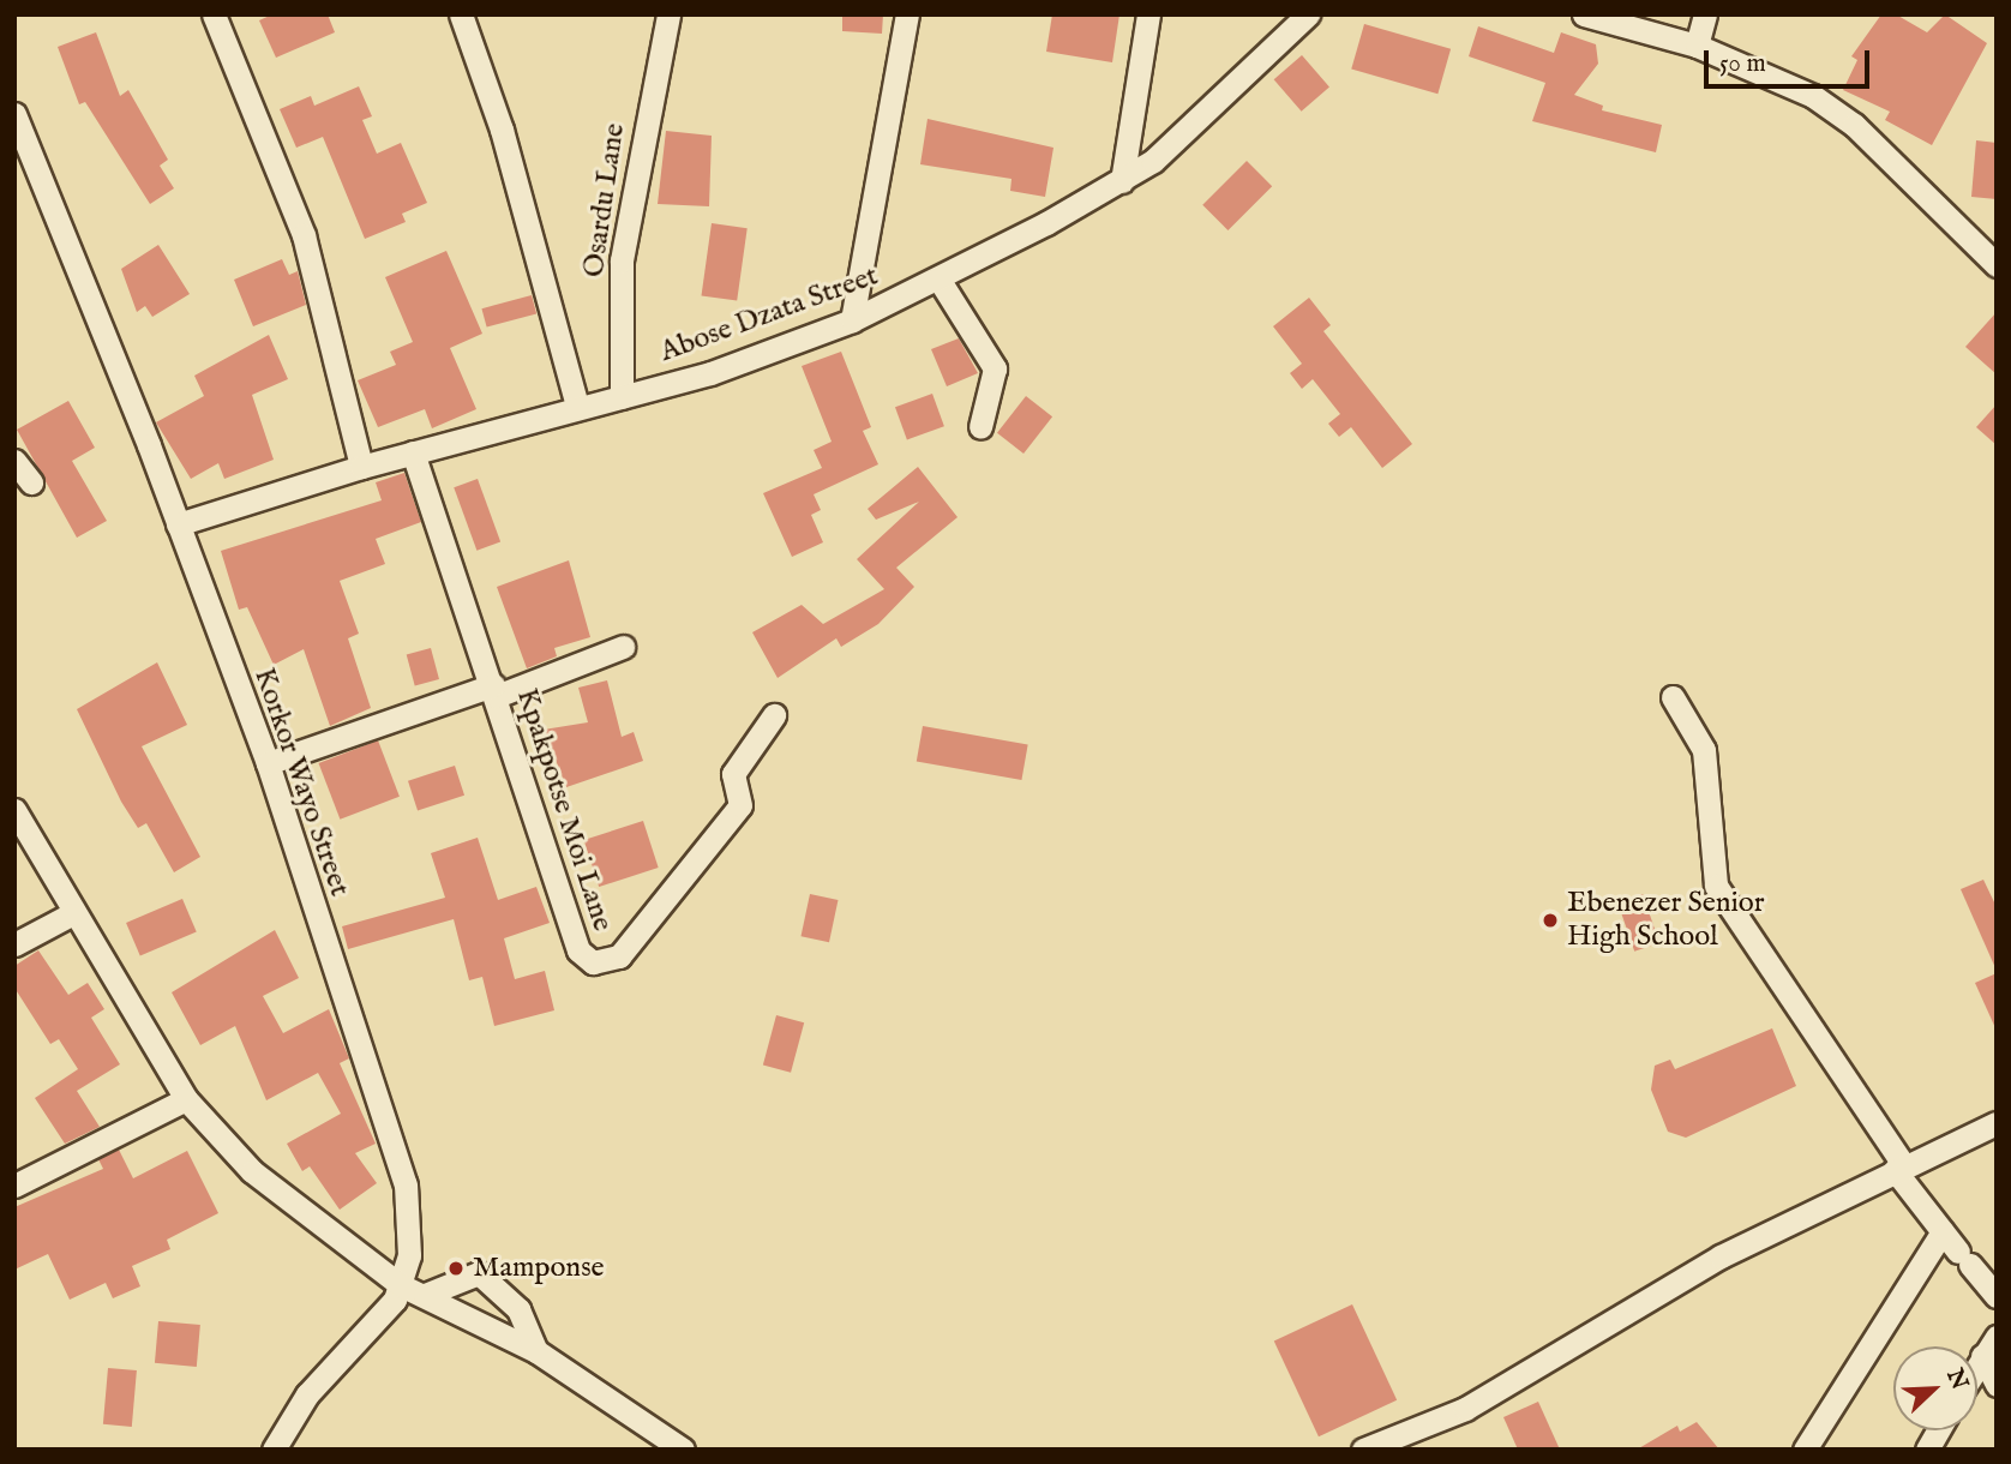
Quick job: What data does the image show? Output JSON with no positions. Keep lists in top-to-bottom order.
{
  "streets": {
    "street": [
      "Osardu Lane",
      "Abose Dzata Street",
      "Korkor Wayo Street",
      "Kpakpotse Moi Lane"
    ]
  },
  "crossings": [
    ["Osardu Lane", "Abose Dzata Street"],
    ["Abose Dzata Street", "Korkor Wayo Street"],
    ["Korkor Wayo Street", "Kpakpotse Moi Lane"]
  ],
  "places": ["Ebenezer Senior High School", "Mamponse"],
  "scale_bar": "50 m",
  "north": "top right"
}
